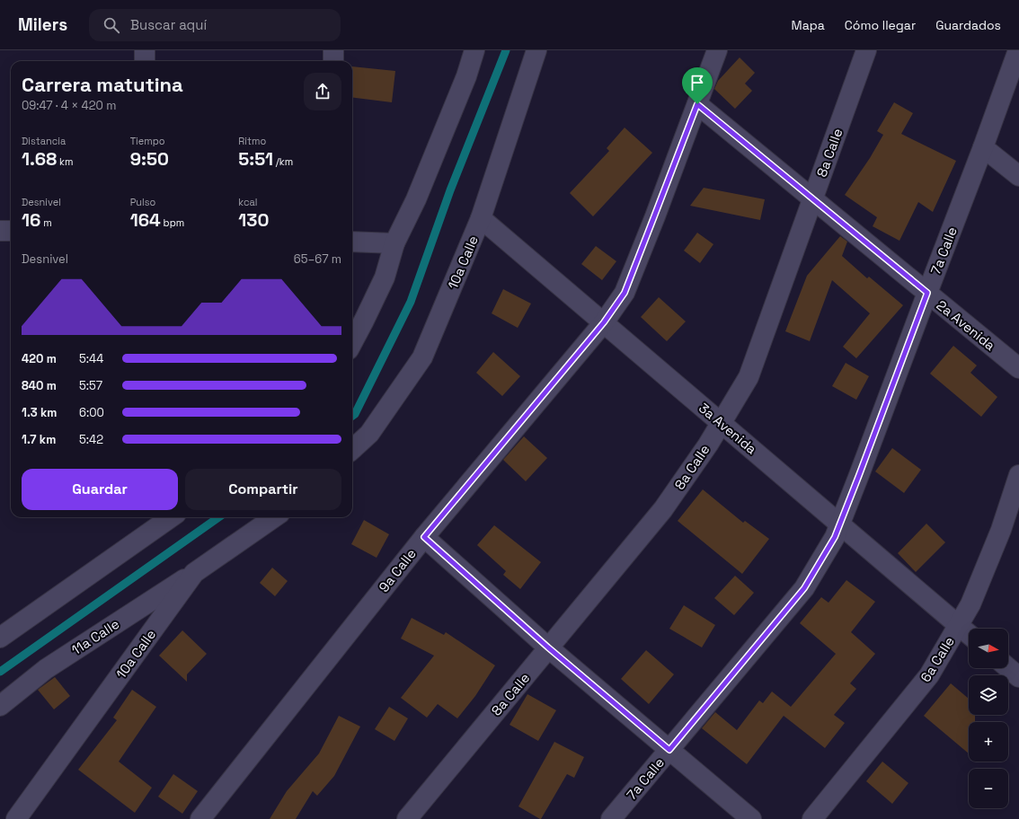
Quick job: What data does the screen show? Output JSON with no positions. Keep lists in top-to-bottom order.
{
  "streets": {
    "street": [
      "8a Calle",
      "7a Calle",
      "10a Calle",
      "2a Avenida",
      "3a Avenida",
      "9a Calle",
      "11a Calle",
      "6a Calle"
    ]
  },
  "crossings": [
    ["8a Calle", "2a Avenida"],
    ["8a Calle", "3a Avenida"],
    ["7a Calle", "2a Avenida"],
    ["7a Calle", "3a Avenida"],
    ["10a Calle", "3a Avenida"],
    ["10a Calle", "11a Calle"],
    ["2a Avenida", "9a Calle"],
    ["3a Avenida", "9a Calle"],
    ["3a Avenida", "6a Calle"]
  ],
  "north": "right",
  "page": {
    "header": "Milers",
    "search": "Buscar aquí",
    "nav": ["Mapa", "Cómo llegar", "Guardados"],
    "heading": ["Carrera matutina", "09:47 · 4 × 420 m"],
    "stats": [
      ["Distancia", "1.68 km"],
      ["Tiempo", "9:50"],
      ["Ritmo", "5:51 /km"],
      ["Desnivel", "16 m"],
      ["Pulso", "164 bpm"],
      ["kcal", "130"]
    ],
    "chart": ["Desnivel", "65–67 m"],
    "list": [
      {
        "name": "420 m",
        "note": "5:44"
      },
      {
        "name": "840 m",
        "note": "5:57"
      },
      {
        "name": "1.3 km",
        "note": "6:00"
      },
      {
        "name": "1.7 km",
        "note": "5:42"
      }
    ],
    "buttons": ["Guardar", "Compartir"],
    "map_buttons": ["+", "−"]
  }
}
